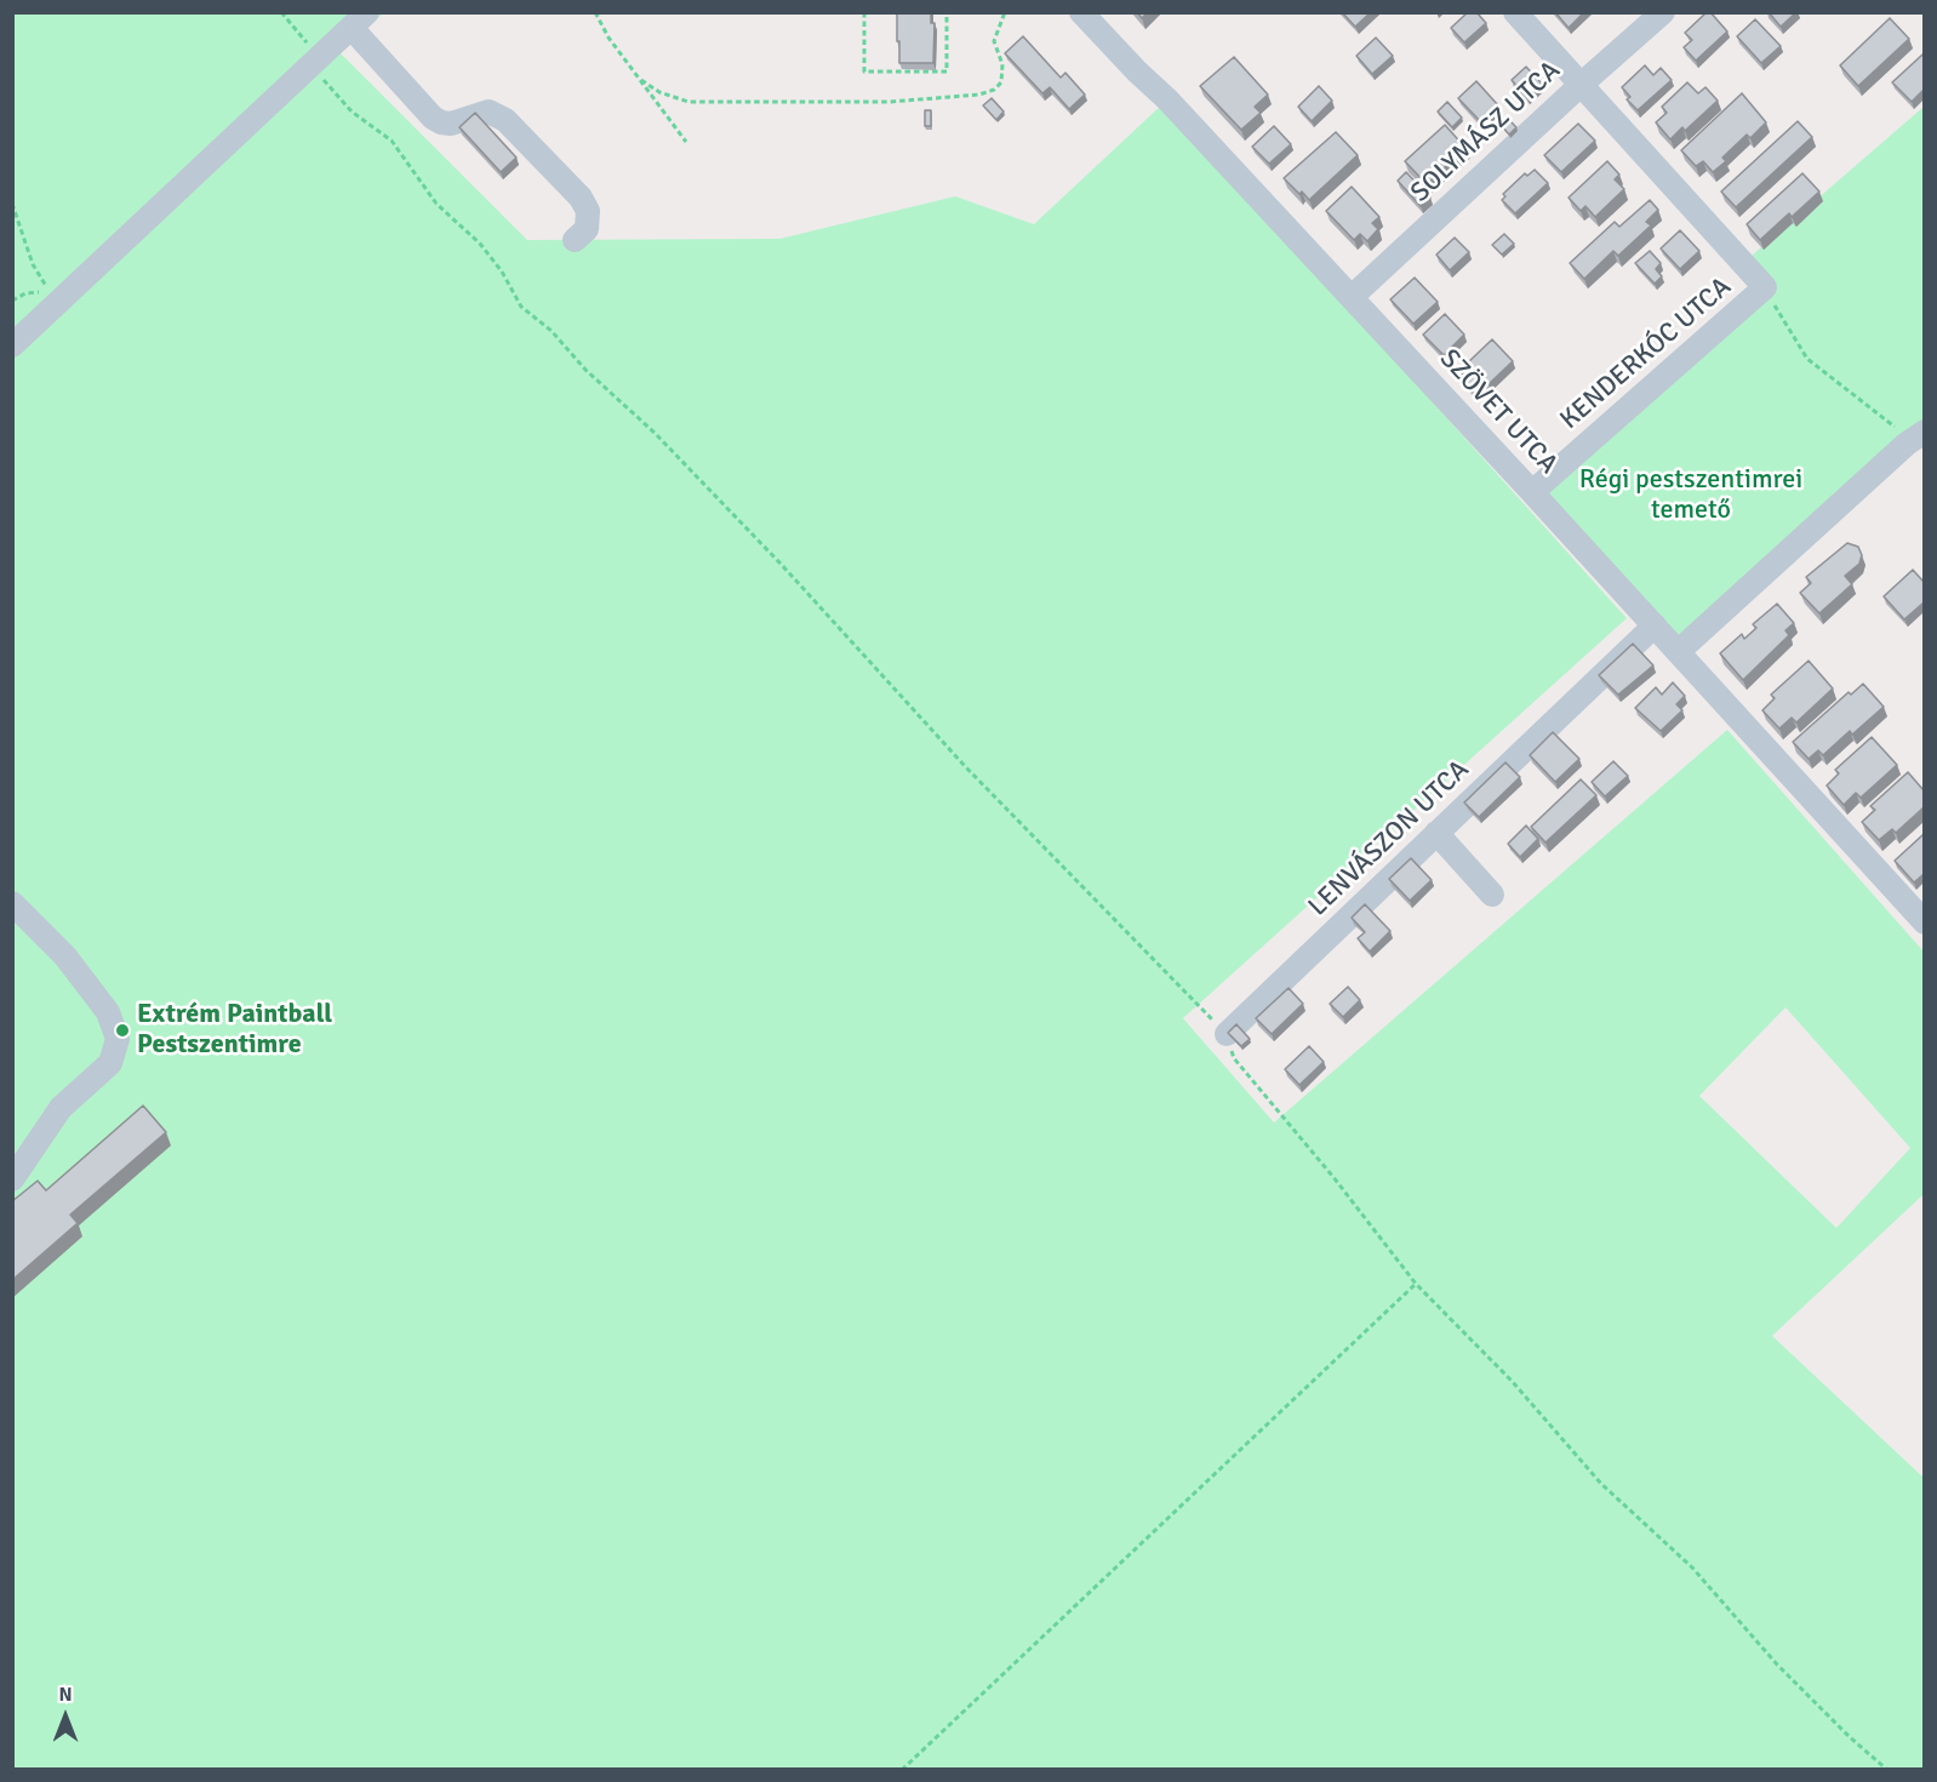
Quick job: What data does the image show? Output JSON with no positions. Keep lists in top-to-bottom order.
{
  "streets": {
    "street": [
      "SOLYMÁSZ UTCA",
      "KENDERKÓC UTCA",
      "SZÖVET UTCA",
      "LENVÁSZON UTCA"
    ]
  },
  "crossings": [
    ["SOLYMÁSZ UTCA", "SZÖVET UTCA"],
    ["KENDERKÓC UTCA", "SZÖVET UTCA"],
    ["SZÖVET UTCA", "LENVÁSZON UTCA"]
  ],
  "parks": ["Régi pestszentimrei temető"],
  "places": ["Extrém Paintball Pestszentimre"],
  "north": "top"
}
